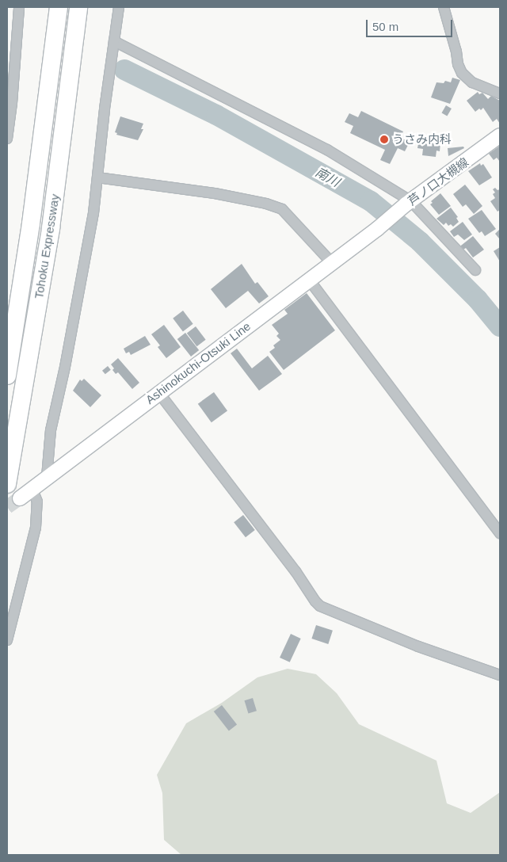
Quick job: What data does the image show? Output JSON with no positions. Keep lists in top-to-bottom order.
{
  "streets": {
    "highway": ["Tohoku Expressway"],
    "main road": ["芦ノ口大槻線", "Ashinokuchi-Otsuki Line"]
  },
  "crossings": [
    ["芦ノ口大槻線", "Ashinokuchi-Otsuki Line"]
  ],
  "water": ["南川"],
  "places": ["うさみ内科"],
  "scale_bar": "50 m"
}
